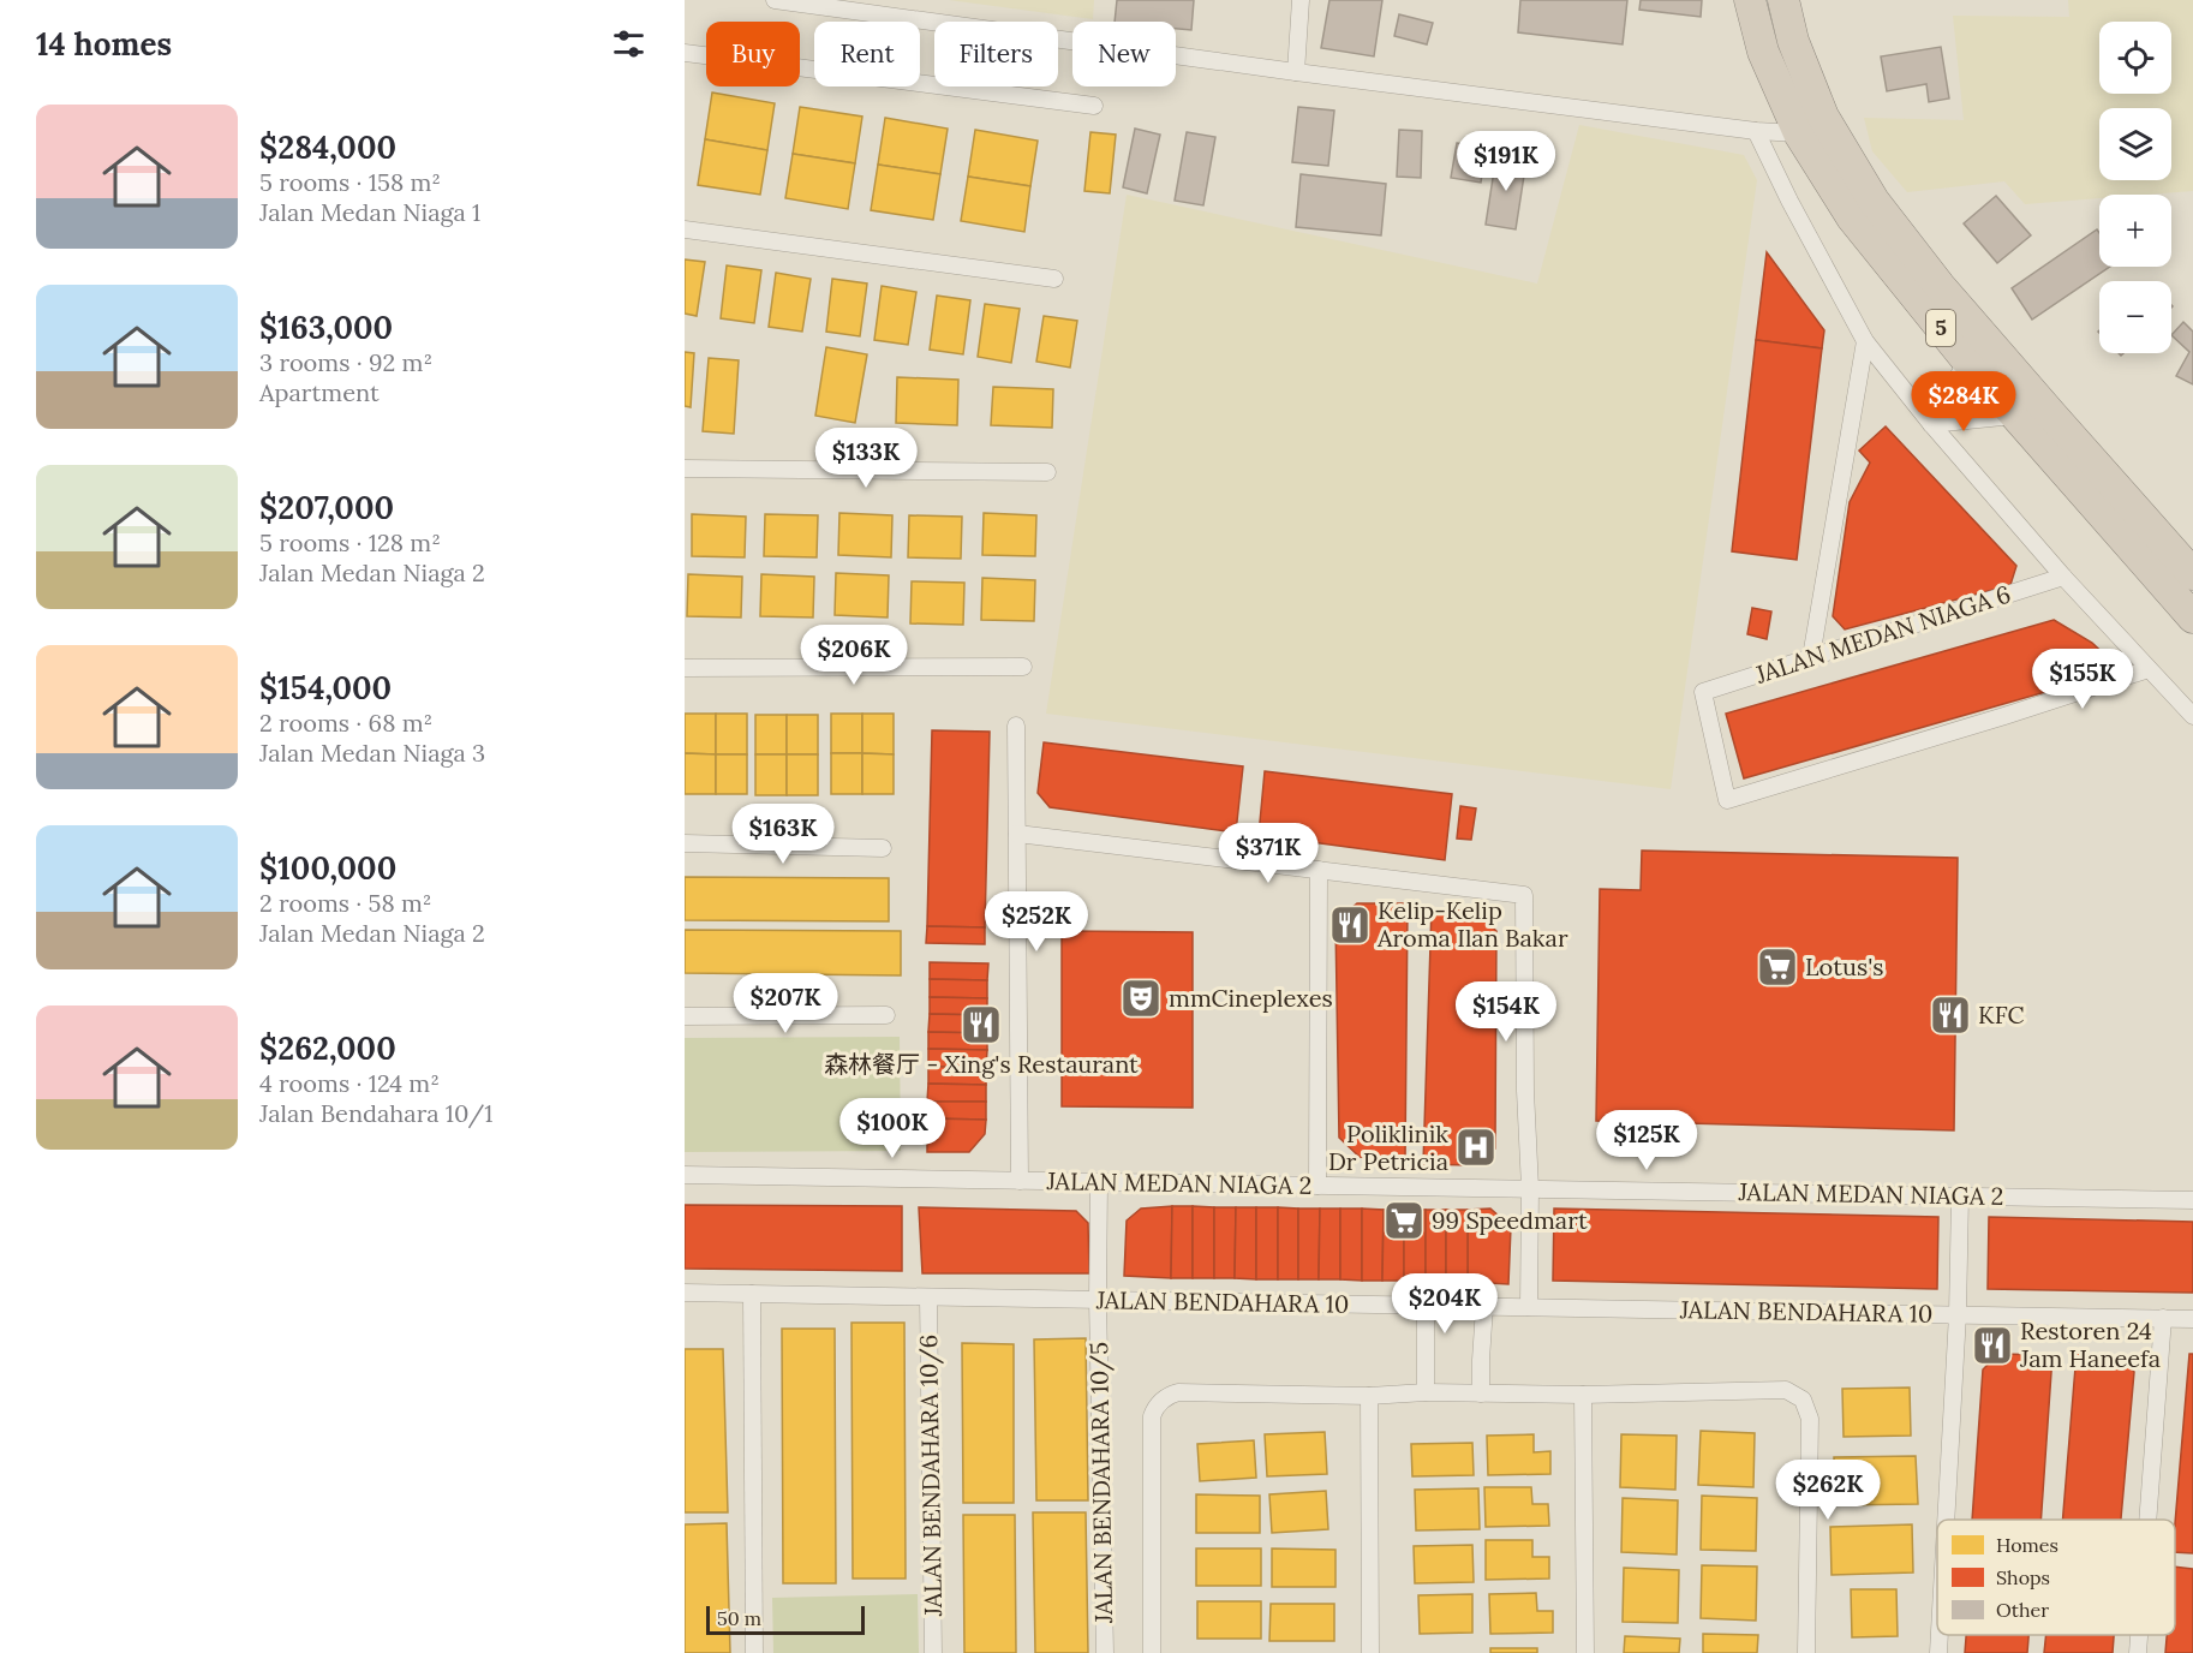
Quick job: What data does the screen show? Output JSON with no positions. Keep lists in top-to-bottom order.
{
  "streets": {
    "highway": ["5"],
    "street": [
      "JALAN MEDAN NIAGA 6",
      "JALAN MEDAN NIAGA 2",
      "JALAN BENDAHARA 10",
      "JALAN BENDAHARA 10/6",
      "JALAN BENDAHARA 10/5"
    ]
  },
  "crossings": [
    ["JALAN MEDAN NIAGA 2", "JALAN BENDAHARA 10/5"],
    ["JALAN BENDAHARA 10", "JALAN BENDAHARA 10/6"],
    ["JALAN BENDAHARA 10", "JALAN BENDAHARA 10/5"]
  ],
  "places": {
    "restaurant": [
      "Kelip-Kelip Aroma Ilan Bakar",
      "KFC",
      "森林餐厅 - Xing's Restaurant",
      "Restoren 24 Jam Haneefa"
    ],
    "supermarket": ["Lotus's", "99 Speedmart"],
    "theatre": ["mmCineplexes"],
    "hospital": ["Poliklinik Dr Petricia"]
  },
  "legend": ["Homes", "Shops", "Other"],
  "scale_bar": "50 m",
  "page": {
    "heading": "14 homes",
    "map_buttons": ["+", "−"],
    "chip": [
      "Buy",
      "Rent",
      "Filters",
      "New"
    ],
    "list": [
      {
        "name": "$284,000",
        "note": "5 rooms · 158 m² · Jalan Medan Niaga 1"
      },
      {
        "name": "$163,000",
        "note": "3 rooms · 92 m² · Apartment"
      },
      {
        "name": "$207,000",
        "note": "5 rooms · 128 m² · Jalan Medan Niaga 2"
      },
      {
        "name": "$154,000",
        "note": "2 rooms · 68 m² · Jalan Medan Niaga 3"
      },
      {
        "name": "$100,000",
        "note": "2 rooms · 58 m² · Jalan Medan Niaga 2"
      },
      {
        "name": "$262,000",
        "note": "4 rooms · 124 m² · Jalan Bendahara 10/1"
      }
    ],
    "price": [
      "$191K",
      "$284K",
      "$133K",
      "$206K",
      "$155K",
      "$163K",
      "$371K",
      "$252K",
      "$207K",
      "$154K",
      "$100K",
      "$125K",
      "$204K",
      "$262K"
    ],
    "scale": "50 m"
  }
}
